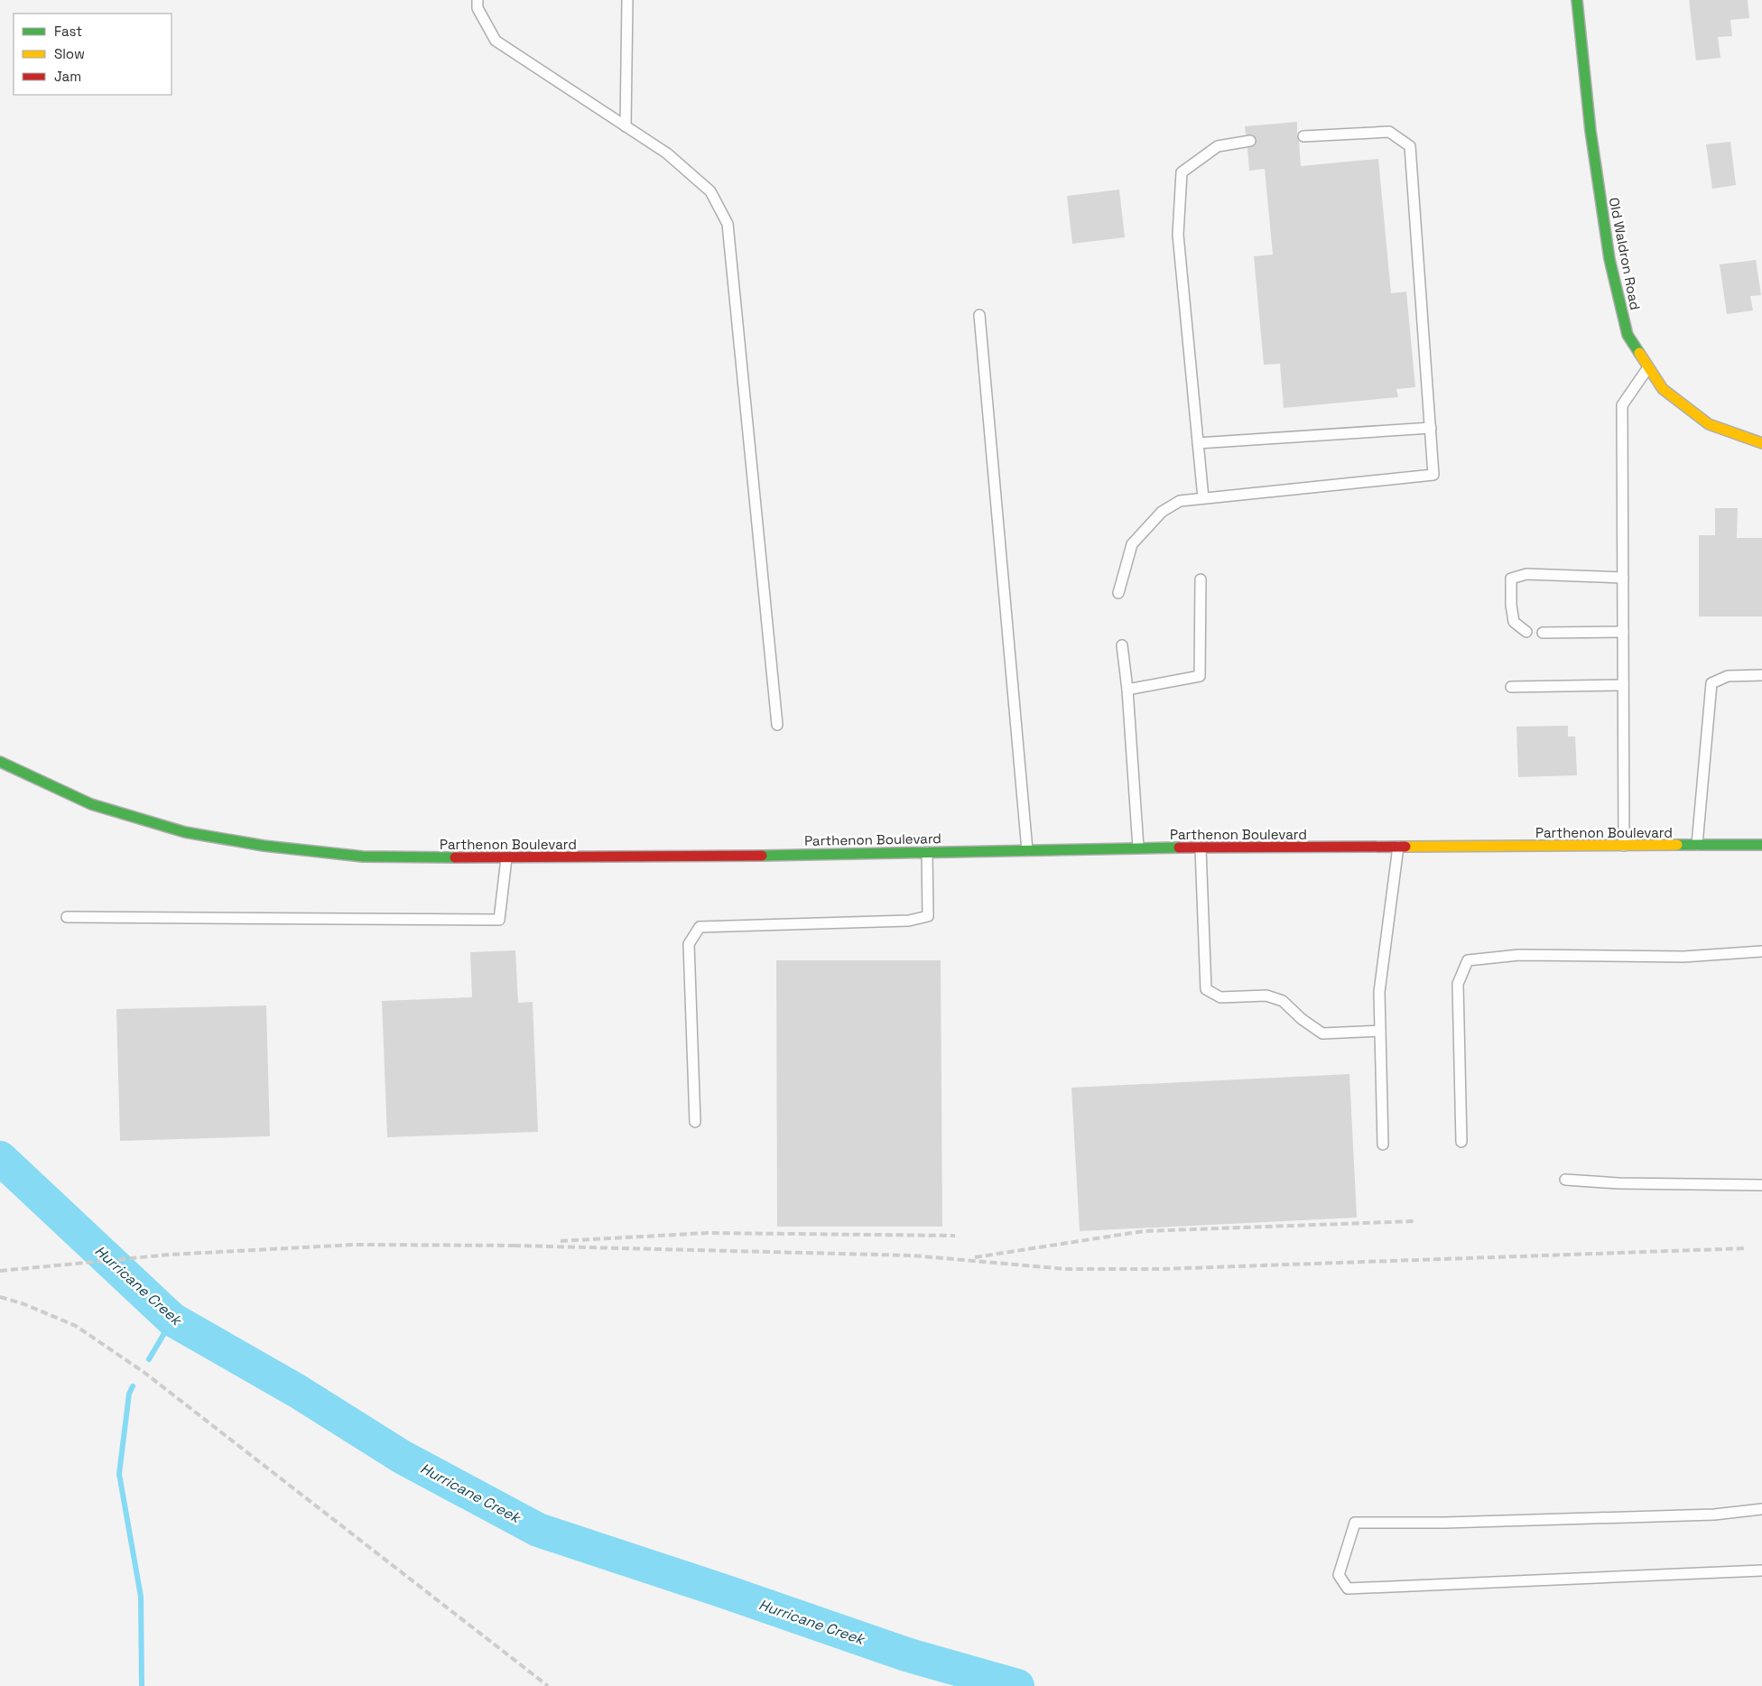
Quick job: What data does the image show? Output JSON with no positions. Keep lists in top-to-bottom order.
{
  "streets": {
    "main road": ["Old Waldron Road", "Parthenon Boulevard"]
  },
  "water": ["Hurricane Creek"],
  "legend": ["Fast", "Slow", "Jam"]
}
